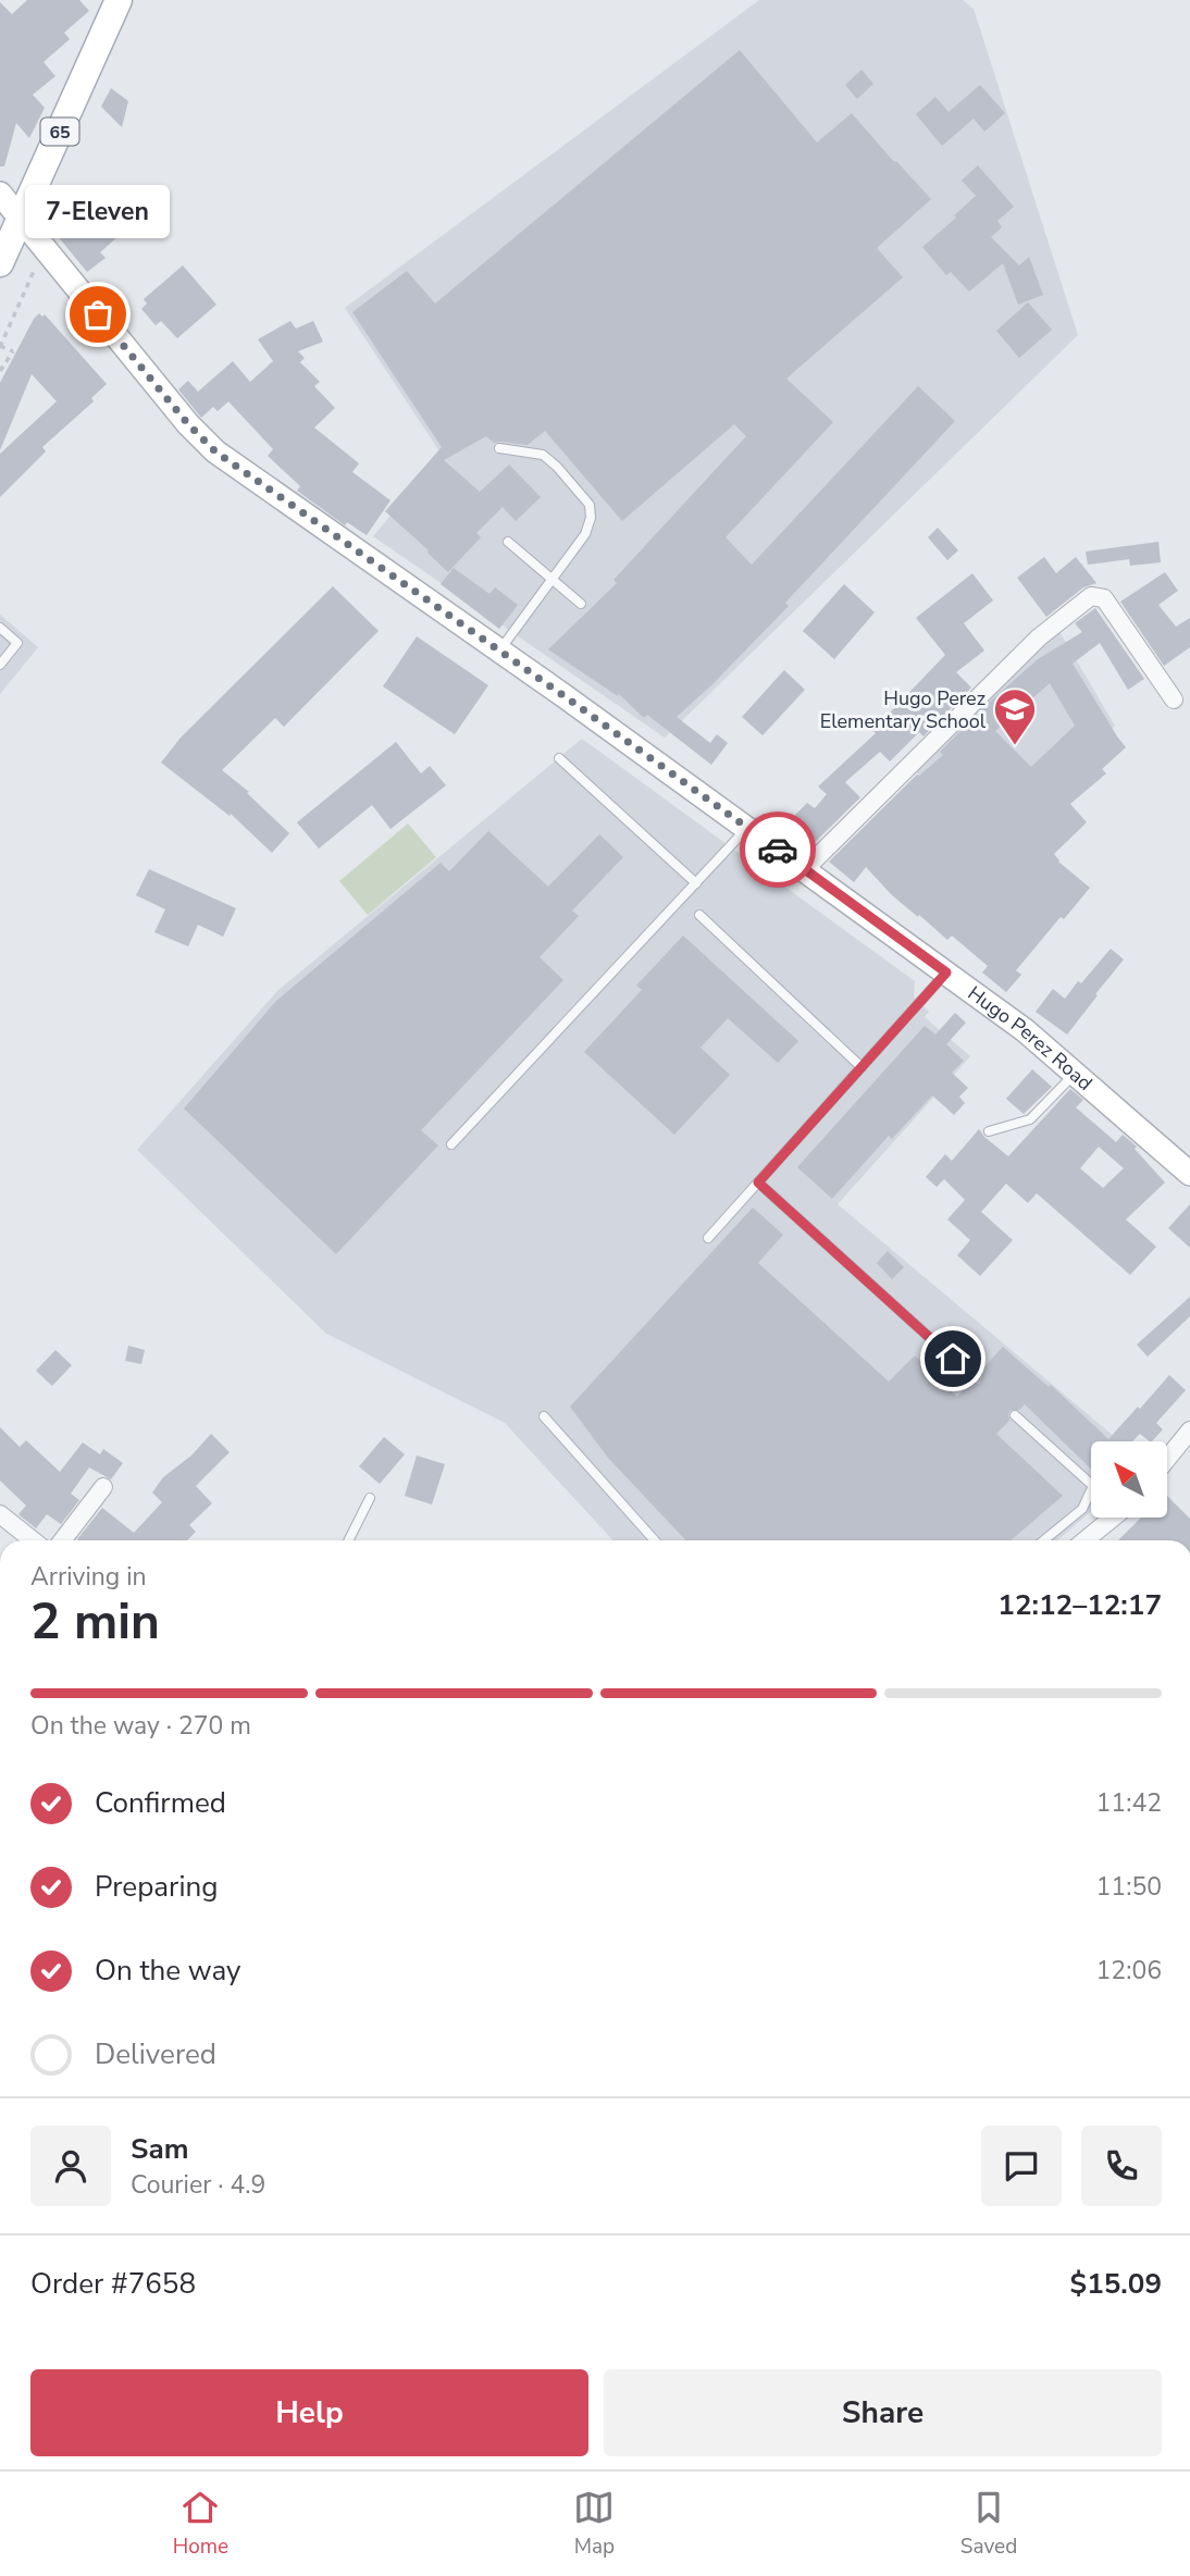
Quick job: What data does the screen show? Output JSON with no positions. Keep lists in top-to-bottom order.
{
  "streets": {
    "main road": ["65"],
    "street": ["Hugo Perez Road"]
  },
  "crossings": [
    ["65", "Hugo Perez Road"]
  ],
  "places": {
    "other": ["7-Eleven"],
    "school or university": ["Hugo Perez Elementary School"]
  },
  "north": "top left",
  "page": {
    "bubble": "7-Eleven",
    "heading": ["2 min", "Arriving in", "12:12–12:17"],
    "panel": [
      "Sam",
      "Courier · 4.9",
      "Order #7658",
      "$15.09"
    ],
    "bar": "On the way · 270 m",
    "list": [
      ["Confirmed", "11:42"],
      ["Preparing", "11:50"],
      ["On the way", "12:06"],
      "Delivered"
    ],
    "buttons": ["Help", "Share"],
    "tabs": ["Home", "Map", "Saved"]
  }
}
